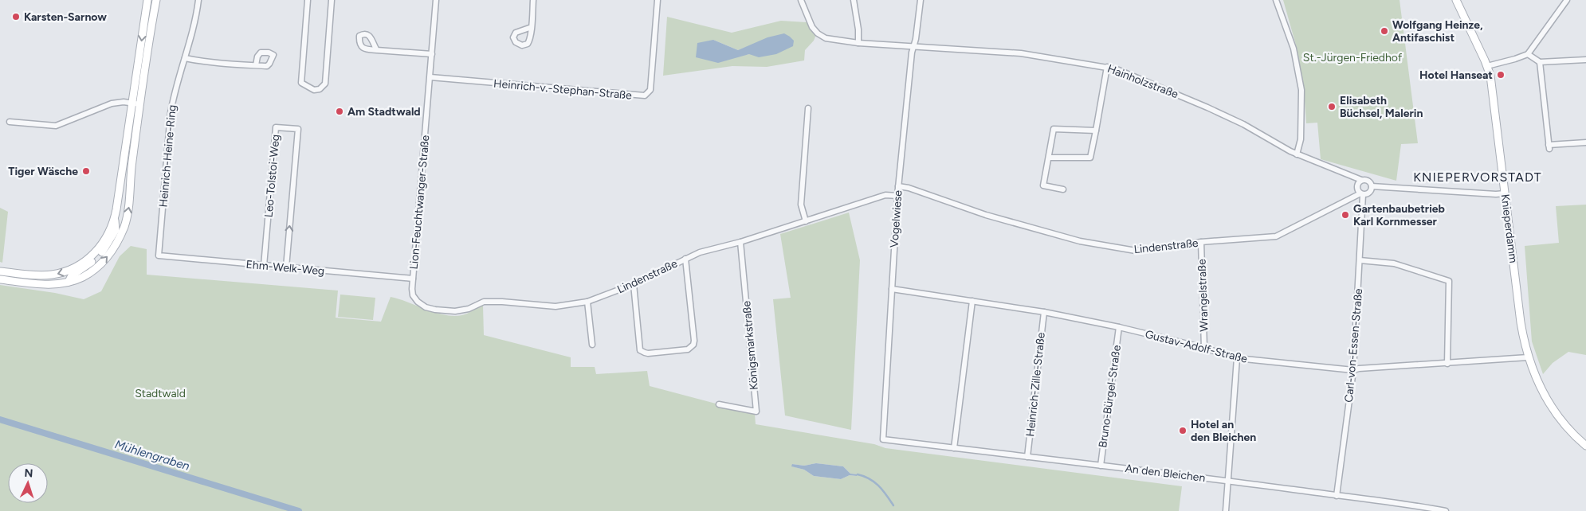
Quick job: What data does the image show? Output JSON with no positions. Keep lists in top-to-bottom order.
{
  "streets": {
    "main road": ["Knieperdamm"],
    "street": [
      "Hainholzstraße",
      "Heinrich-v.-Stephan-Straße",
      "Heinrich-Heine-Ring",
      "Leo-Tolstoi-Weg",
      "Lion-Feuchtwanger-Straße",
      "Vogelwiese",
      "Lindenstraße",
      "Ehm-Welk-Weg",
      "Wrangelstraße",
      "Königsmarkstraße",
      "Carl-von-Essen-Straße",
      "Gustav-Adolf-Straße",
      "Heinrich-Zille-Straße",
      "Bruno-Bürgel-Straße",
      "An den Bleichen"
    ]
  },
  "crossings": [
    ["Hainholzstraße", "Vogelwiese"],
    ["Hainholzstraße", "Lindenstraße"],
    ["Hainholzstraße", "Carl-von-Essen-Straße"],
    ["Heinrich-v.-Stephan-Straße", "Lion-Feuchtwanger-Straße"],
    ["Heinrich-Heine-Ring", "Ehm-Welk-Weg"],
    ["Leo-Tolstoi-Weg", "Ehm-Welk-Weg"],
    ["Lion-Feuchtwanger-Straße", "Lindenstraße"],
    ["Lion-Feuchtwanger-Straße", "Ehm-Welk-Weg"],
    ["Vogelwiese", "Lindenstraße"],
    ["Vogelwiese", "Gustav-Adolf-Straße"],
    ["Vogelwiese", "An den Bleichen"],
    ["Knieperdamm", "Gustav-Adolf-Straße"],
    ["Lindenstraße", "Ehm-Welk-Weg"],
    ["Lindenstraße", "Wrangelstraße"],
    ["Lindenstraße", "Königsmarkstraße"],
    ["Lindenstraße", "Carl-von-Essen-Straße"],
    ["Wrangelstraße", "Gustav-Adolf-Straße"],
    ["Carl-von-Essen-Straße", "Gustav-Adolf-Straße"],
    ["Carl-von-Essen-Straße", "An den Bleichen"],
    ["Gustav-Adolf-Straße", "Heinrich-Zille-Straße"],
    ["Gustav-Adolf-Straße", "Bruno-Bürgel-Straße"],
    ["Heinrich-Zille-Straße", "An den Bleichen"],
    ["Bruno-Bürgel-Straße", "An den Bleichen"]
  ],
  "districts": ["KNIEPERVORSTADT"],
  "water": ["Mühlengraben"],
  "parks": ["St.-Jürgen-Friedhof", "Stadtwald"],
  "places": [
    "Karsten-Sarnow",
    "Wolfgang Heinze, Antifaschist",
    "Hotel Hanseat",
    "Elisabeth Büchsel, Malerin",
    "Am Stadtwald",
    "Tiger Wäsche",
    "Gartenbaubetrieb Karl Kornmesser",
    "Hotel an den Bleichen"
  ],
  "north": "top"
}
